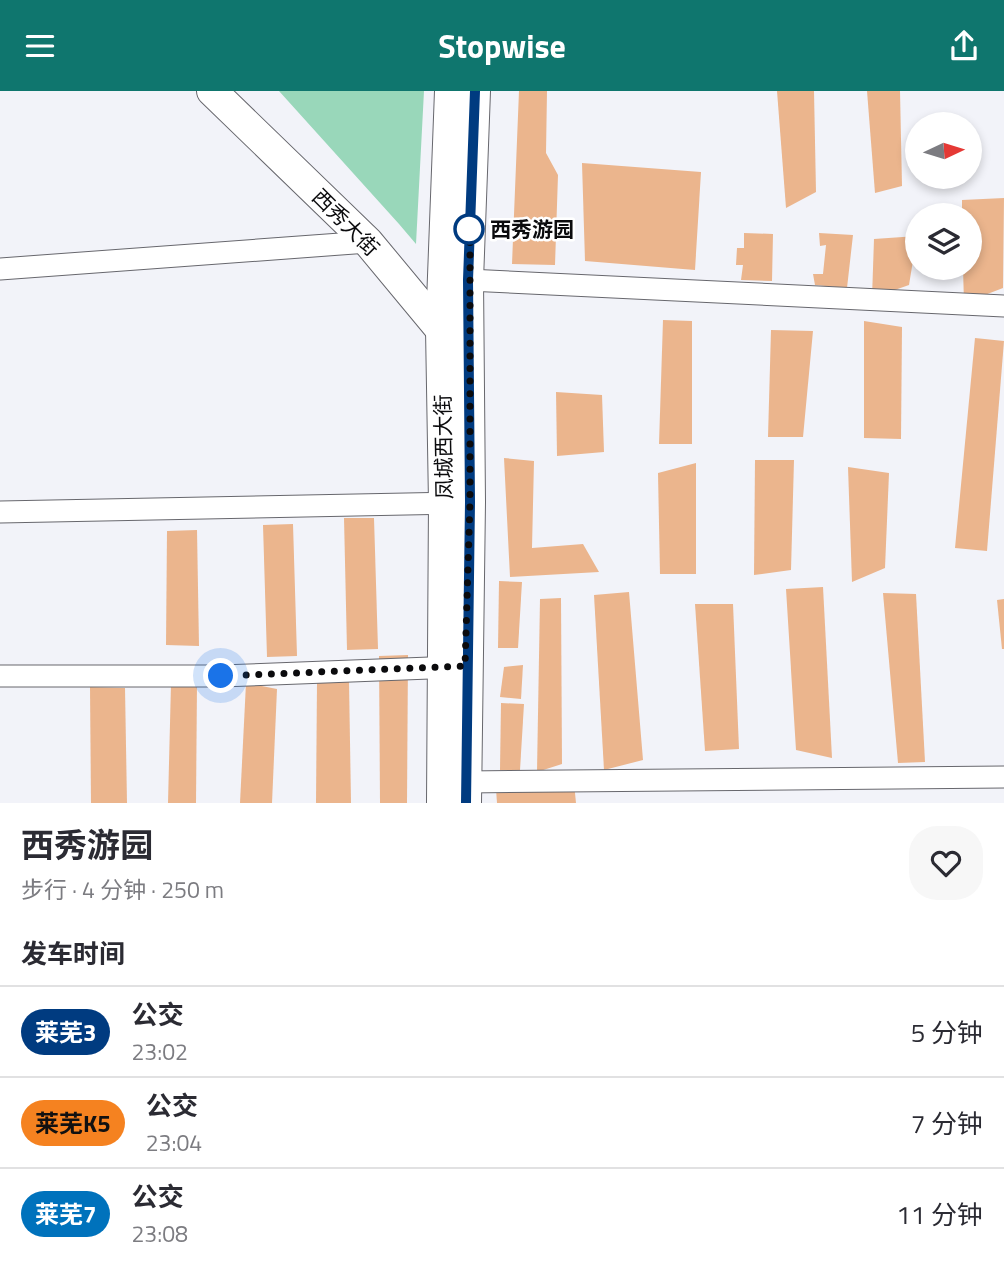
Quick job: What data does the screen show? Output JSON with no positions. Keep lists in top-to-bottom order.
{
  "streets": {
    "main road": ["西秀大街", "凤城西大街"]
  },
  "crossings": [
    ["西秀大街", "凤城西大街"]
  ],
  "places": ["西秀游园"],
  "lines": ["bus line 莱芜3"],
  "north": "right",
  "page": {
    "header": "Stopwise",
    "heading": [
      ["西秀游园", "步行 · 4 分钟 · 250 m"],
      "发车时间"
    ],
    "list": [
      {
        "mark": "莱芜3",
        "name": "公交",
        "note": "23:02",
        "value": "5 分钟"
      },
      {
        "mark": "莱芜K5",
        "name": "公交",
        "note": "23:04",
        "value": "7 分钟"
      },
      {
        "mark": "莱芜7",
        "name": "公交",
        "note": "23:08",
        "value": "11 分钟"
      }
    ]
  }
}
